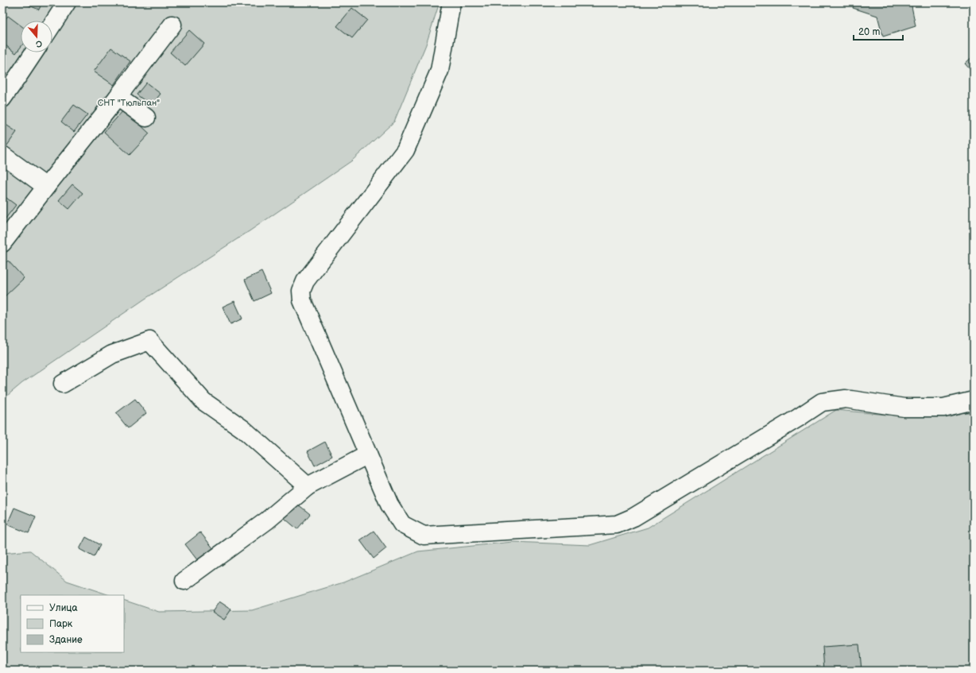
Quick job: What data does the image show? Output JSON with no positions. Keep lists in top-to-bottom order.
{
  "parks": ["СНТ \"Тюльпан\""],
  "legend": ["Улица", "Парк", "Здание"],
  "scale_bar": "20 m",
  "north": "bottom"
}
